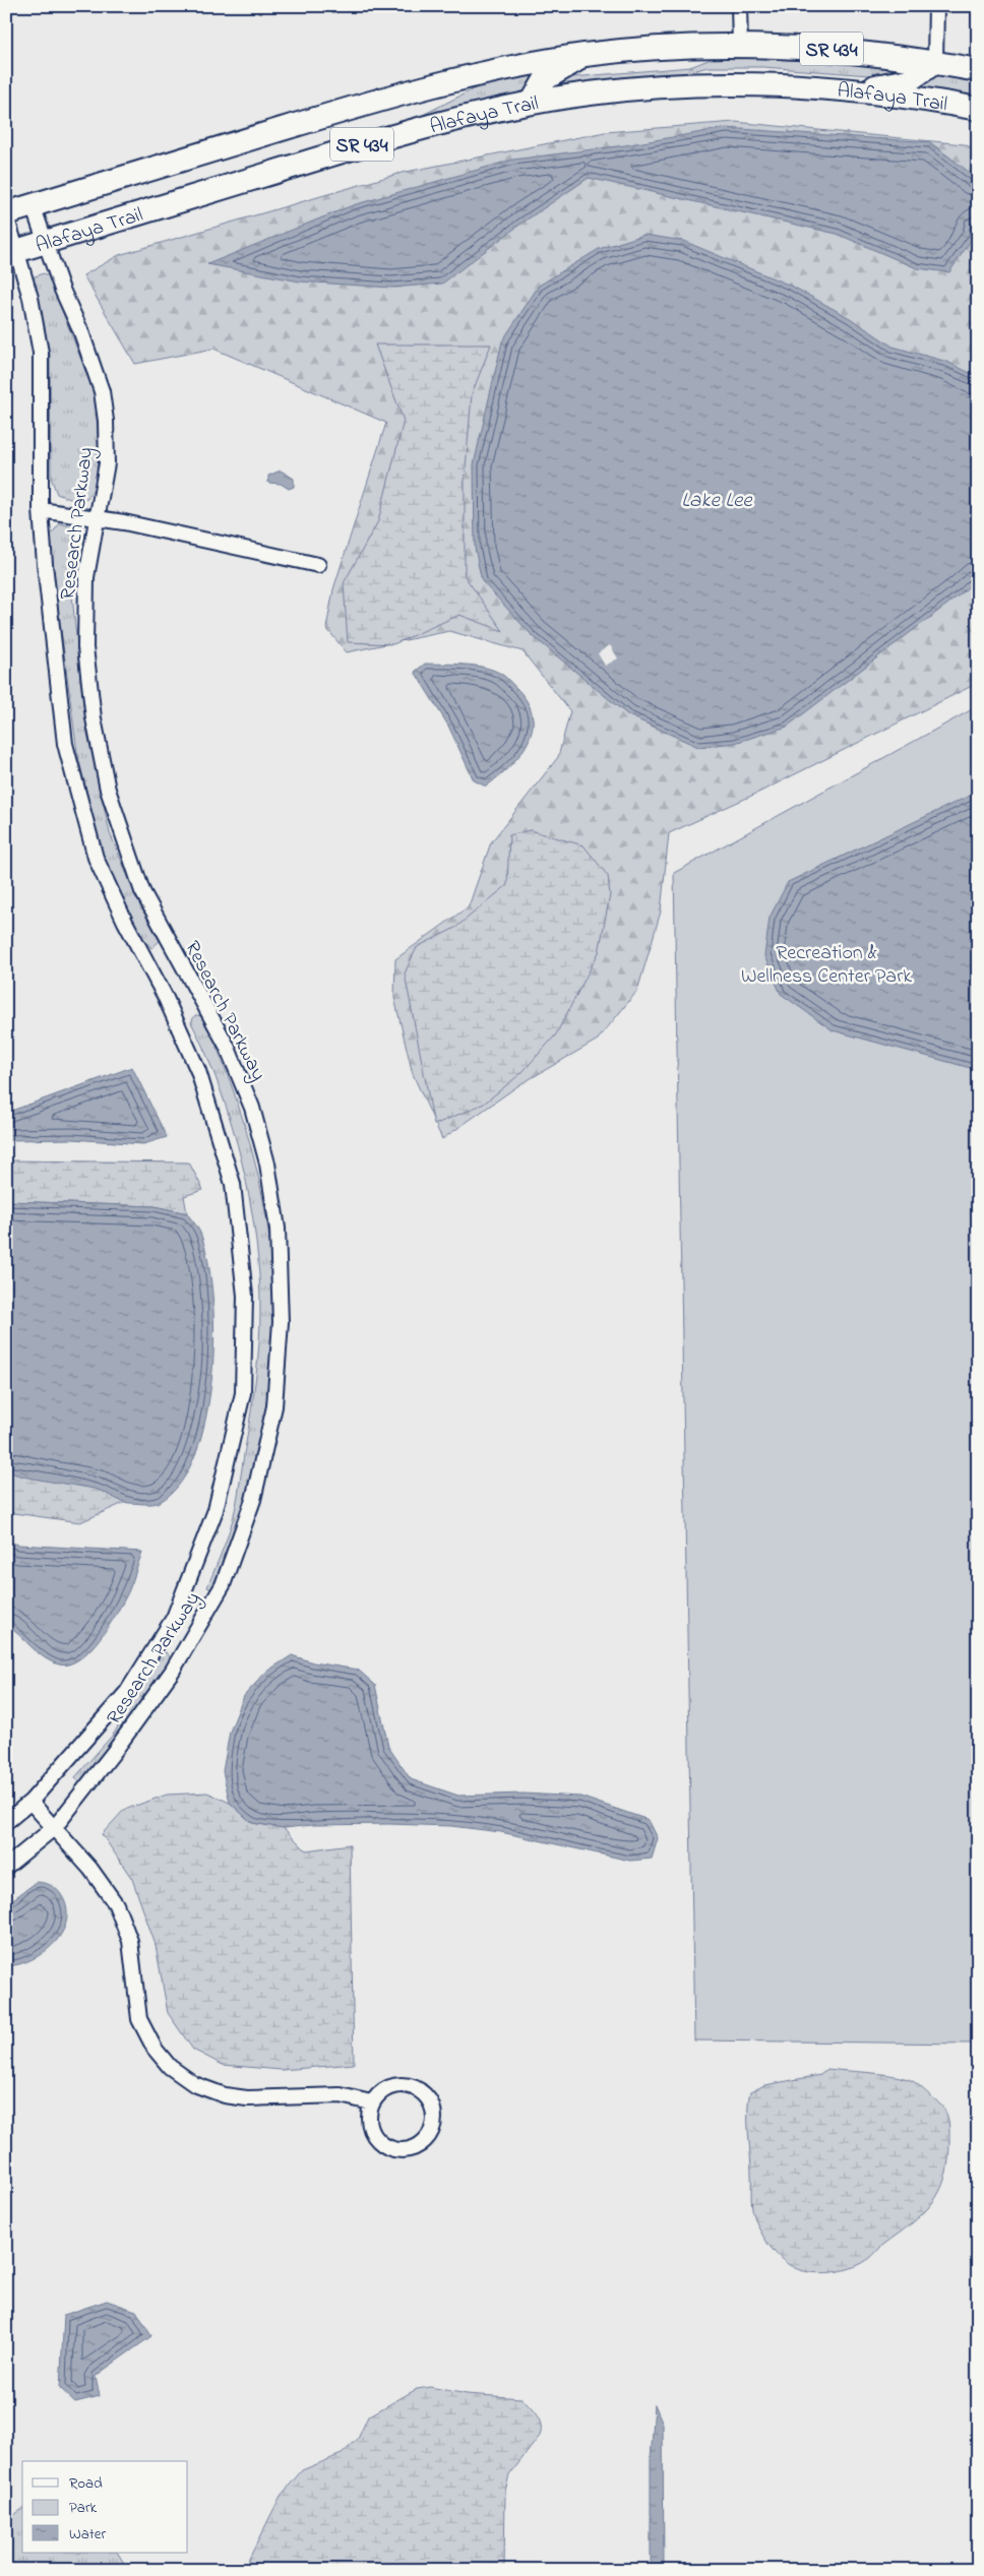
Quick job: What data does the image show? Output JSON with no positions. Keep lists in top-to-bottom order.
{
  "streets": {
    "main road": ["SR 434", "Alafaya Trail"],
    "street": ["Research Parkway"]
  },
  "crossings": [
    ["Alafaya Trail", "Research Parkway"]
  ],
  "water": ["Lake Lee"],
  "parks": ["Recreation & Wellness Center Park"],
  "legend": ["Road", "Park", "Water"]
}
